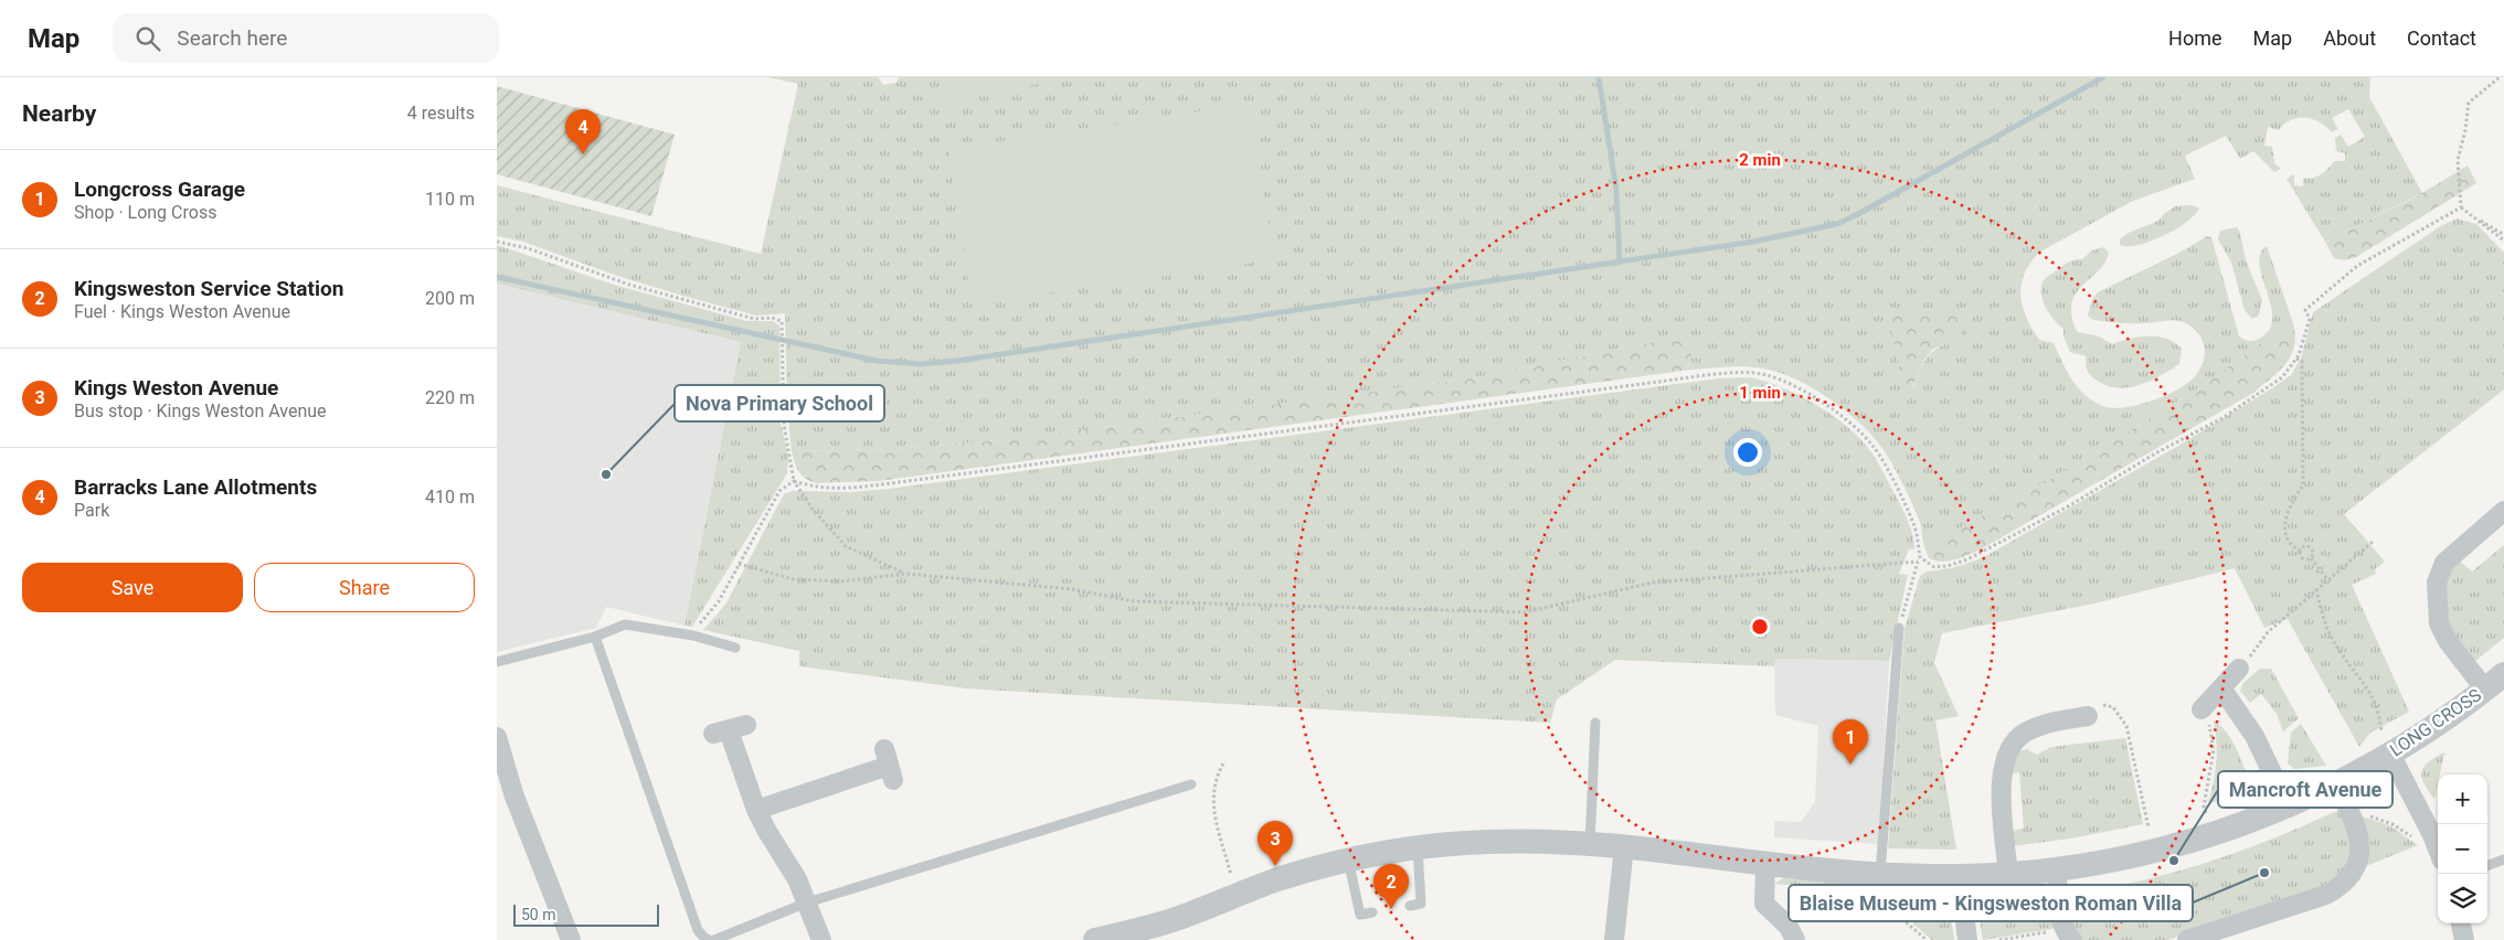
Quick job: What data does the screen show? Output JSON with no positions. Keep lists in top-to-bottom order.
{
  "streets": {
    "street": ["LONG CROSS"]
  },
  "places": ["Nova Primary School", "Mancroft Avenue", "Blaise Museum - Kingsweston Roman Villa"],
  "scale_bar": "50 m",
  "page": {
    "header": "Map",
    "search": "Search here",
    "nav": [
      "Home",
      "Map",
      "About",
      "Contact"
    ],
    "heading": ["Nearby", "4 results"],
    "pins": [
      "4",
      "1",
      "3",
      "2"
    ],
    "list": [
      {
        "mark": "1",
        "name": "Longcross Garage",
        "note": "Shop · Long Cross",
        "value": "110 m"
      },
      {
        "mark": "2",
        "name": "Kingsweston Service Station",
        "note": "Fuel · Kings Weston Avenue",
        "value": "200 m"
      },
      {
        "mark": "3",
        "name": "Kings Weston Avenue",
        "note": "Bus stop · Kings Weston Avenue",
        "value": "220 m"
      },
      {
        "mark": "4",
        "name": "Barracks Lane Allotments",
        "note": "Park",
        "value": "410 m"
      }
    ],
    "buttons": ["Save", "Share"],
    "map_buttons": ["+", "−"],
    "scale": "50 m"
  },
  "rings": ["2 min", "1 min"]
}
